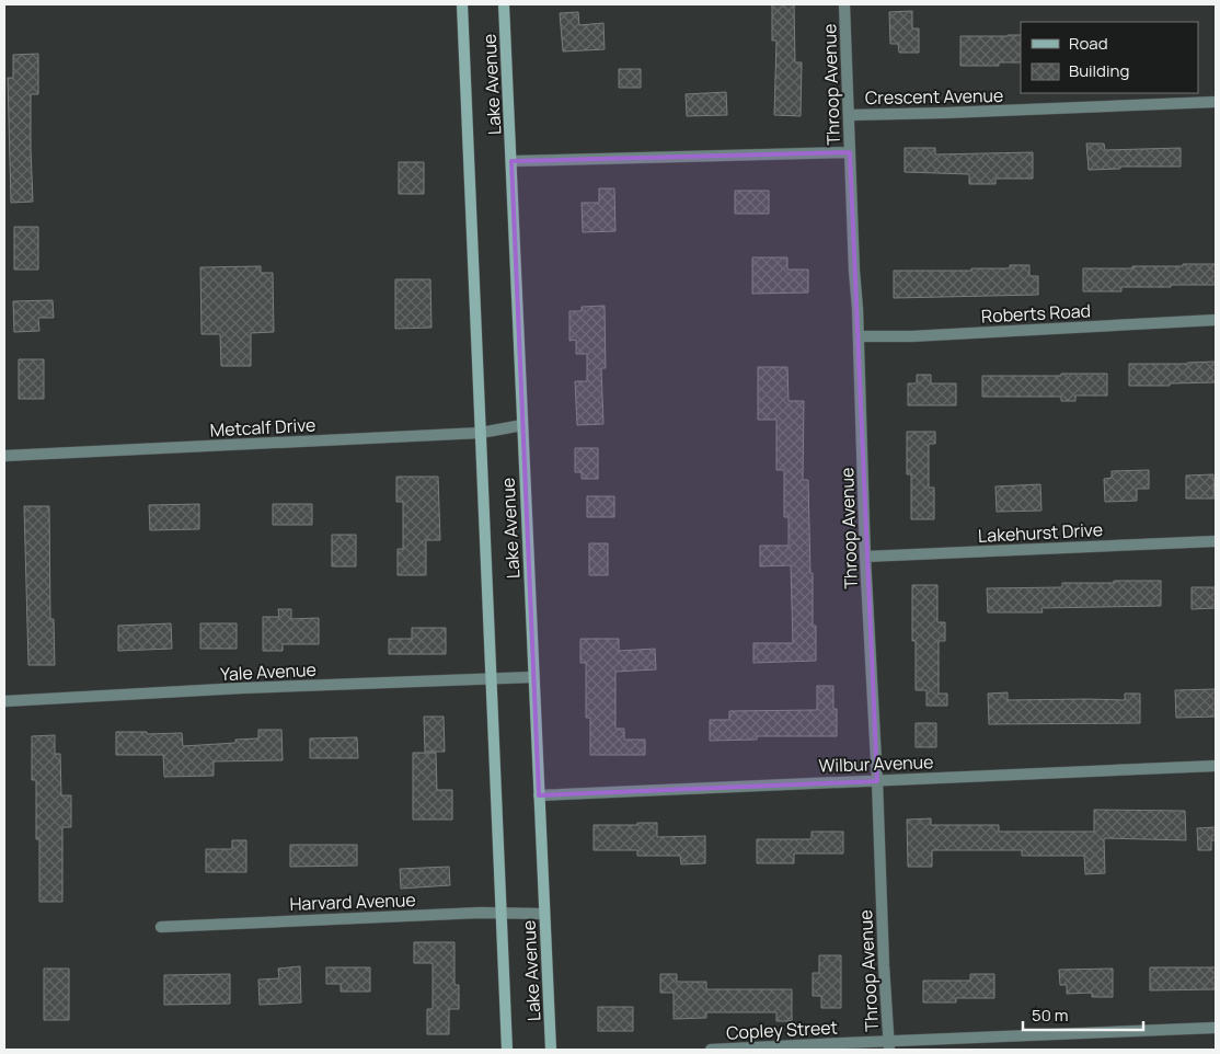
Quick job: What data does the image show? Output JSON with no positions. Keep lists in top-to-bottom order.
{
  "streets": {
    "main road": ["Lake Avenue"],
    "street": [
      "Throop Avenue",
      "Crescent Avenue",
      "Roberts Road",
      "Metcalf Drive",
      "Lakehurst Drive",
      "Yale Avenue",
      "Wilbur Avenue",
      "Harvard Avenue",
      "Copley Street"
    ]
  },
  "crossings": [
    ["Lake Avenue", "Metcalf Drive"],
    ["Lake Avenue", "Yale Avenue"],
    ["Lake Avenue", "Wilbur Avenue"],
    ["Lake Avenue", "Harvard Avenue"],
    ["Throop Avenue", "Crescent Avenue"],
    ["Throop Avenue", "Roberts Road"],
    ["Throop Avenue", "Lakehurst Drive"],
    ["Throop Avenue", "Wilbur Avenue"],
    ["Throop Avenue", "Copley Street"]
  ],
  "legend": ["Road", "Building"],
  "scale_bar": "50 m"
}
